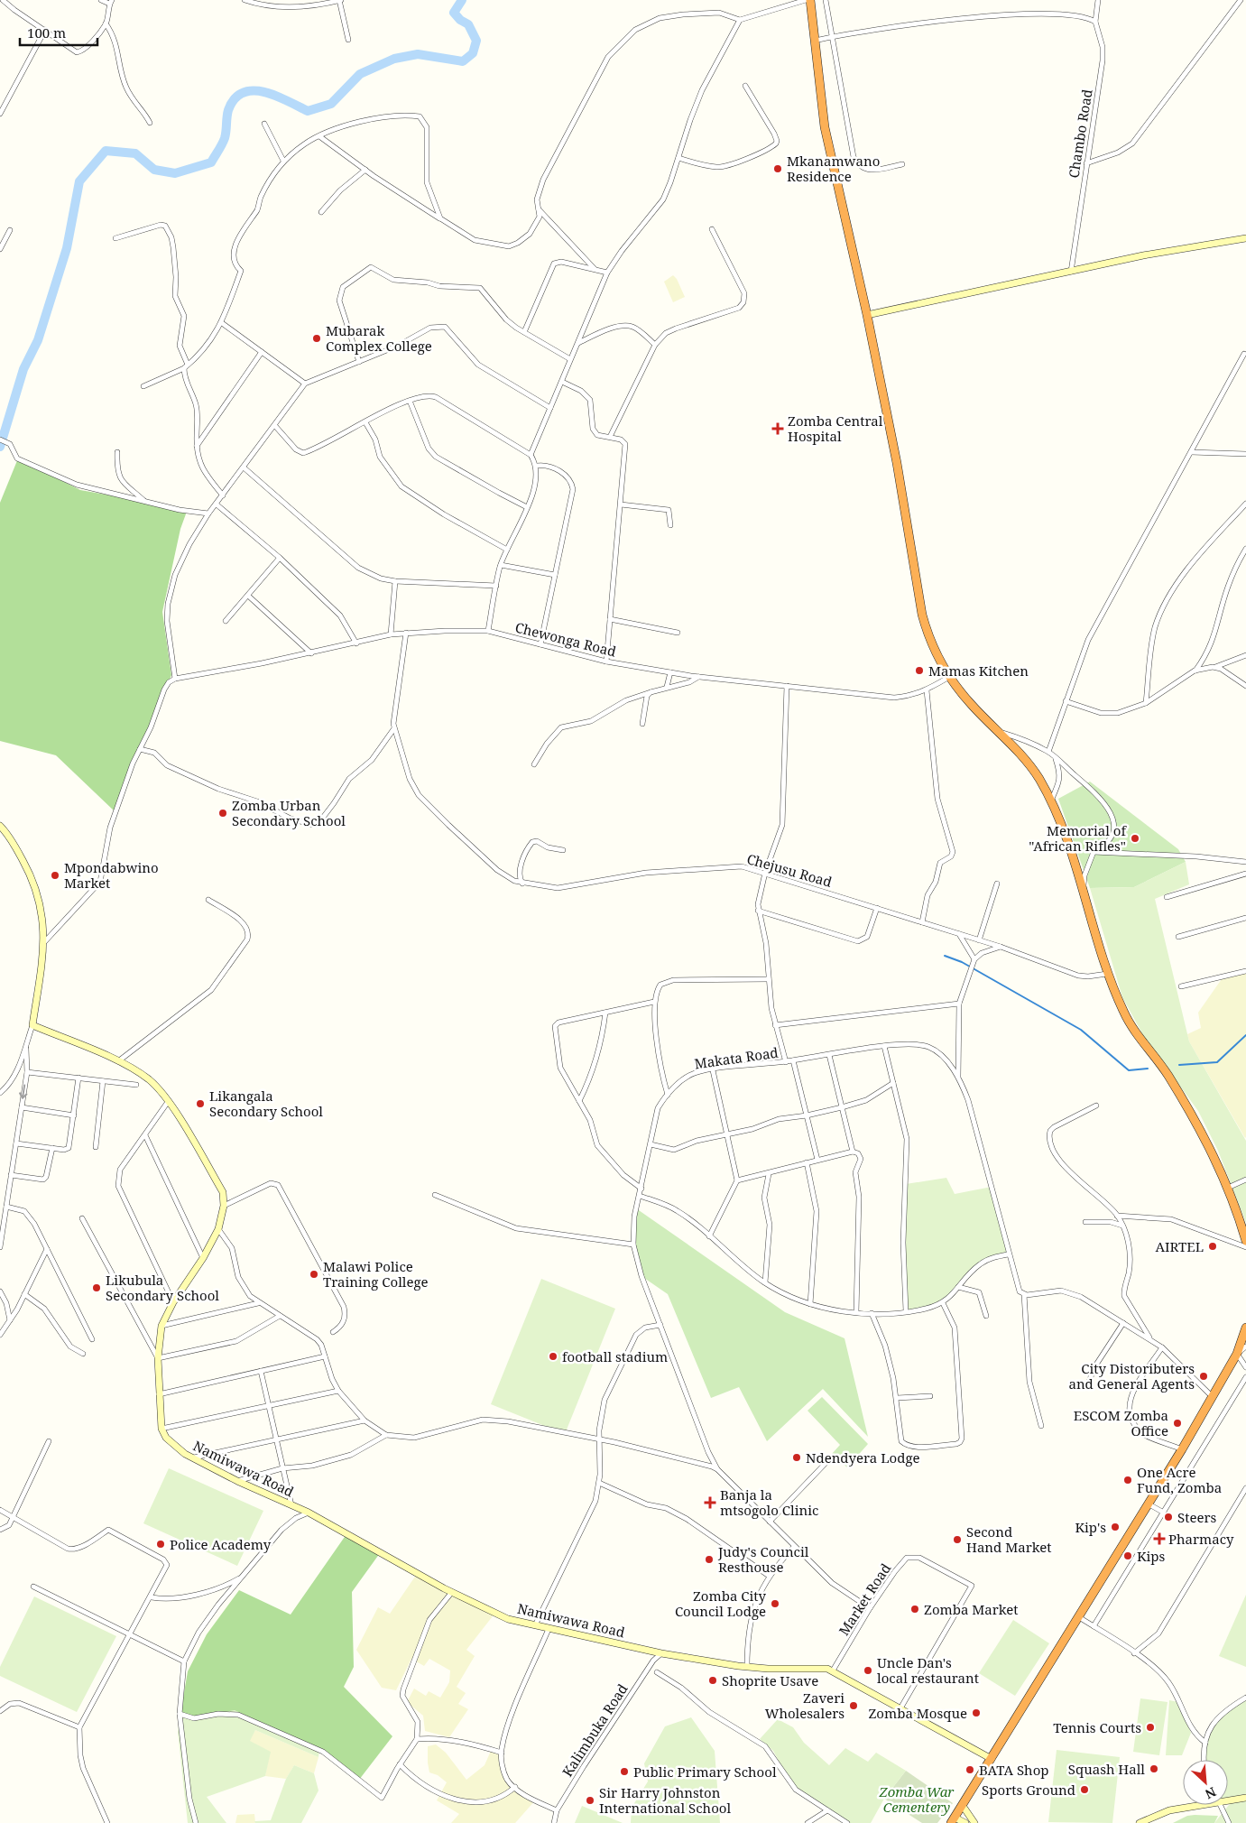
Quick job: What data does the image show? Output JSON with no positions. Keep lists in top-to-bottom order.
{
  "streets": {
    "street": [
      "Chambo Road",
      "Chewonga Road",
      "Chejusu Road",
      "Makata Road",
      "Namiwawa Road",
      "Market Road",
      "Kalimbuka Road"
    ]
  },
  "crossings": [
    ["Namiwawa Road", "Market Road"],
    ["Namiwawa Road", "Kalimbuka Road"]
  ],
  "parks": ["Zomba War Cementery"],
  "places": {
    "other": [
      "Mkanamwano Residence",
      "Mubarak Complex College",
      "Mamas Kitchen",
      "Zomba Urban Secondary School",
      "Memorial of \"African Rifles\"",
      "Mpondabwino Market",
      "Likangala Secondary School",
      "AIRTEL",
      "Malawi Police Training College",
      "Likubula Secondary School",
      "football stadium",
      "City Distoributers and General Agents",
      "ESCOM Zomba Office",
      "Ndendyera Lodge",
      "One Acre Fund, Zomba",
      "Steers",
      "Kip's",
      "Second Hand Market",
      "Police Academy",
      "Kips",
      "Judy's Council Resthouse",
      "Zomba City Council Lodge",
      "Zomba Market",
      "Uncle Dan's local restaurant",
      "Shoprite Usave",
      "Zaveri Wholesalers",
      "Zomba Mosque",
      "Tennis Courts",
      "Squash Hall",
      "BATA Shop",
      "Public Primary School",
      "Sports Ground",
      "Sir Harry Johnston International School"
    ],
    "health": ["Zomba Central Hospital", "Banja la mtsogolo Clinic", "Pharmacy"]
  },
  "scale_bar": "100 m",
  "north": "bottom right"
}
